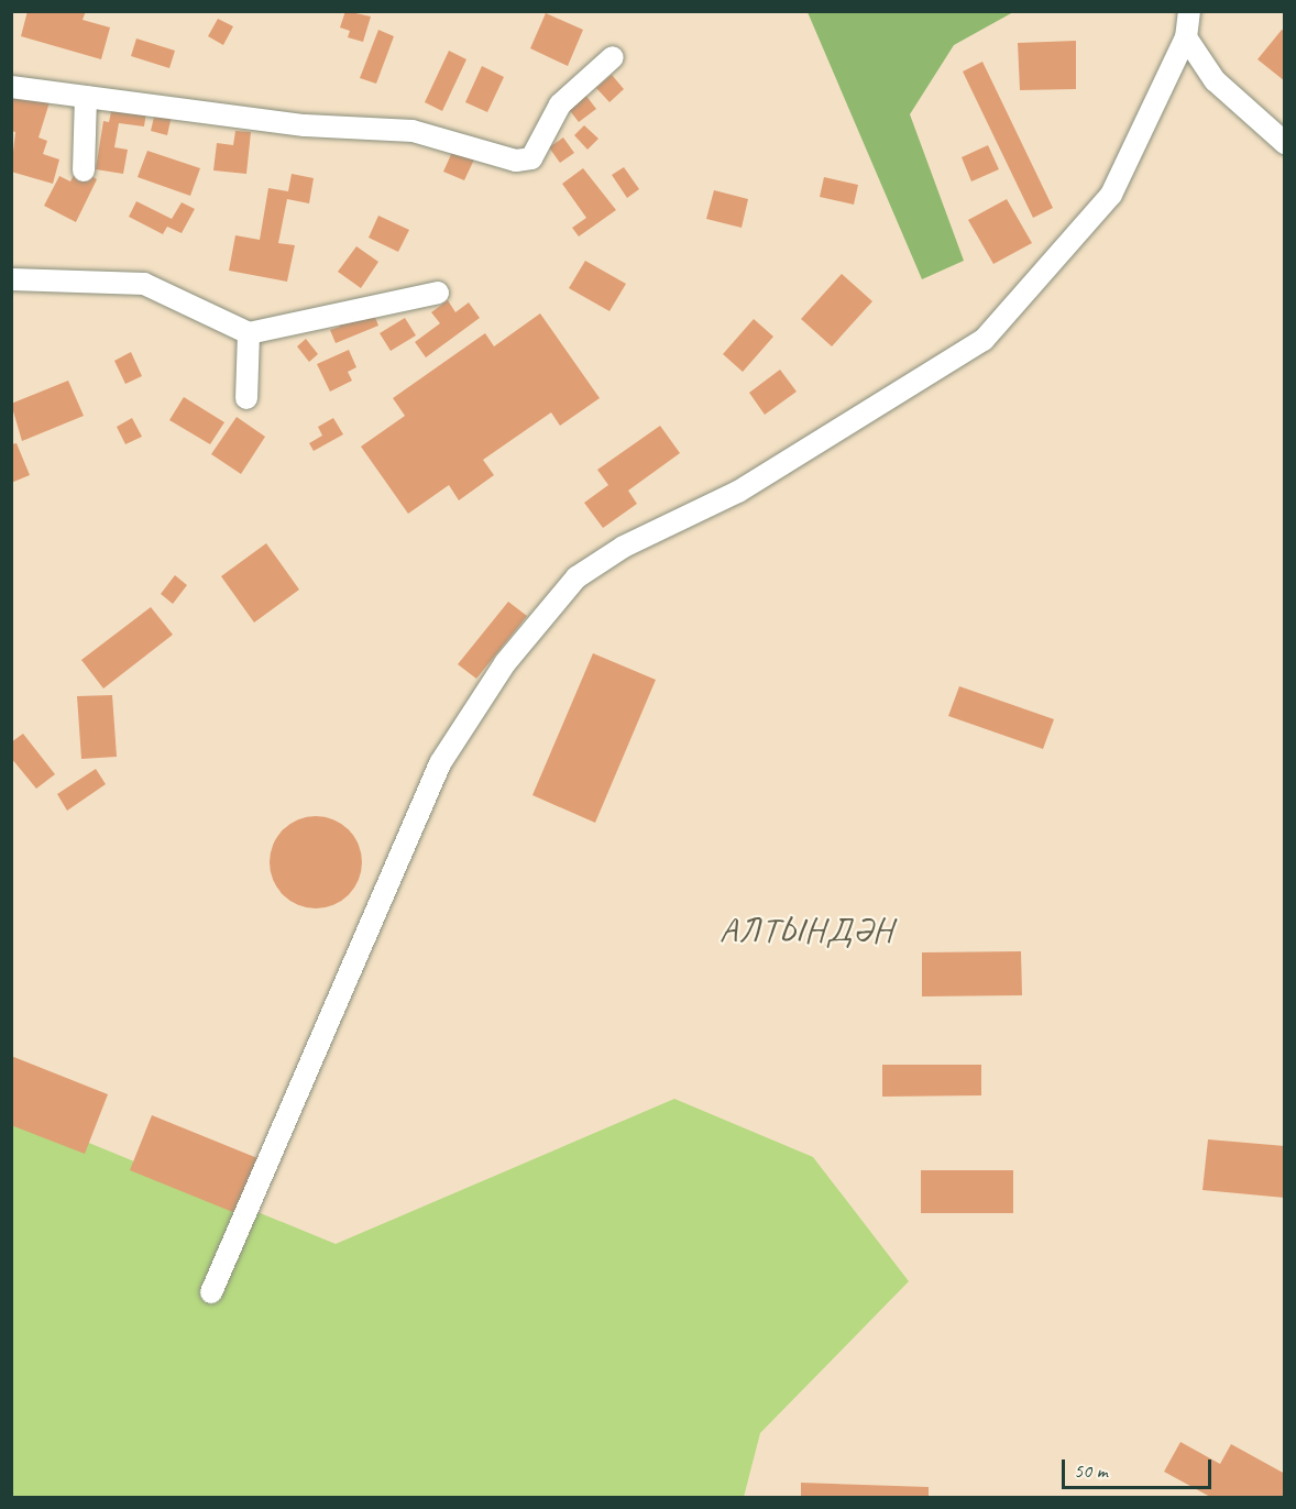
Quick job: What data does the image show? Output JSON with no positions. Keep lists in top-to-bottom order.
{
  "districts": ["АЛТЫНДӘН"],
  "scale_bar": "50 m"
}
